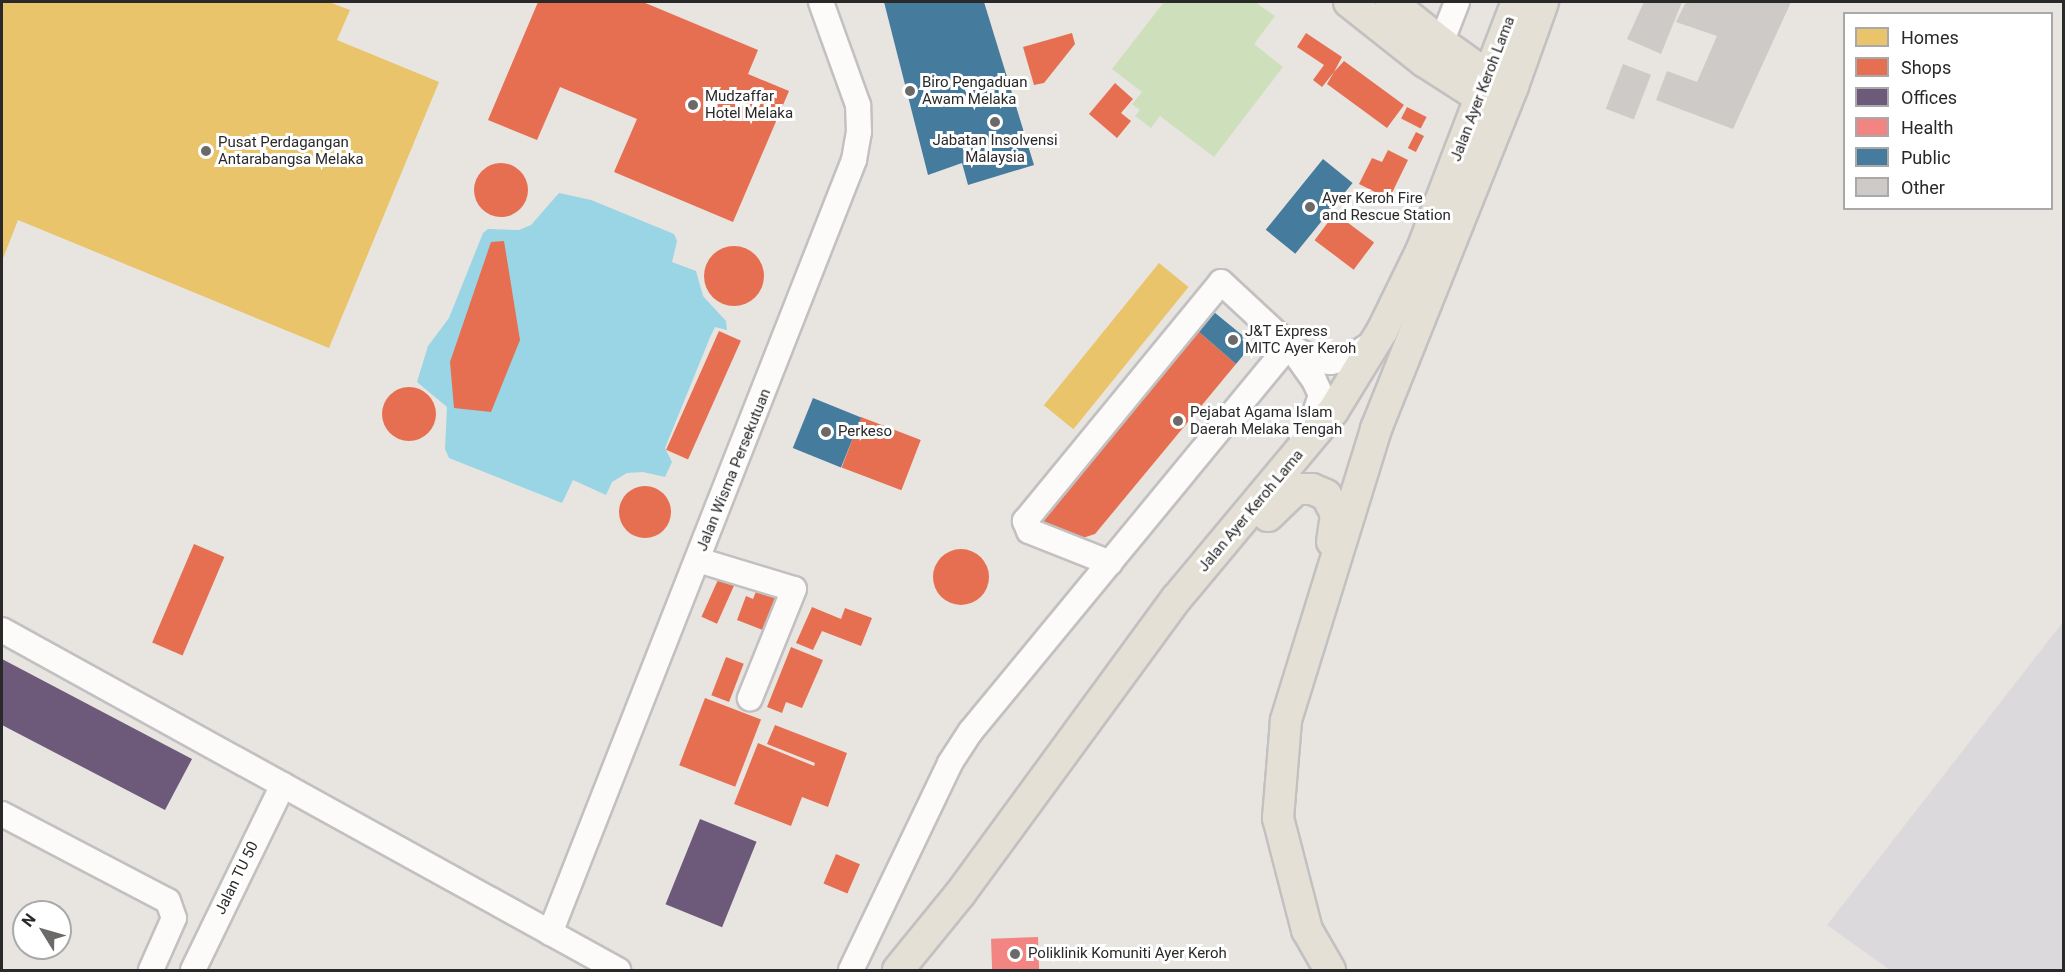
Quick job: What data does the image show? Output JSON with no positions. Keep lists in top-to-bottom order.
{
  "streets": {
    "main road": ["Jalan Ayer Keroh Lama"],
    "street": ["Jalan Wisma Persekutuan", "Jalan TU 50"]
  },
  "places": [
    "Biro Pengaduan Awam Melaka",
    "Mudzaffar Hotel Melaka",
    "Jabatan Insolvensi Malaysia",
    "Pusat Perdagangan Antarabangsa Melaka",
    "Ayer Keroh Fire and Rescue Station",
    "J&T Express MITC Ayer Keroh",
    "Pejabat Agama Islam Daerah Melaka Tengah",
    "Perkeso",
    "Poliklinik Komuniti Ayer Keroh"
  ],
  "legend": [
    "Homes",
    "Shops",
    "Offices",
    "Health",
    "Public",
    "Other"
  ],
  "north": "top left"
}
